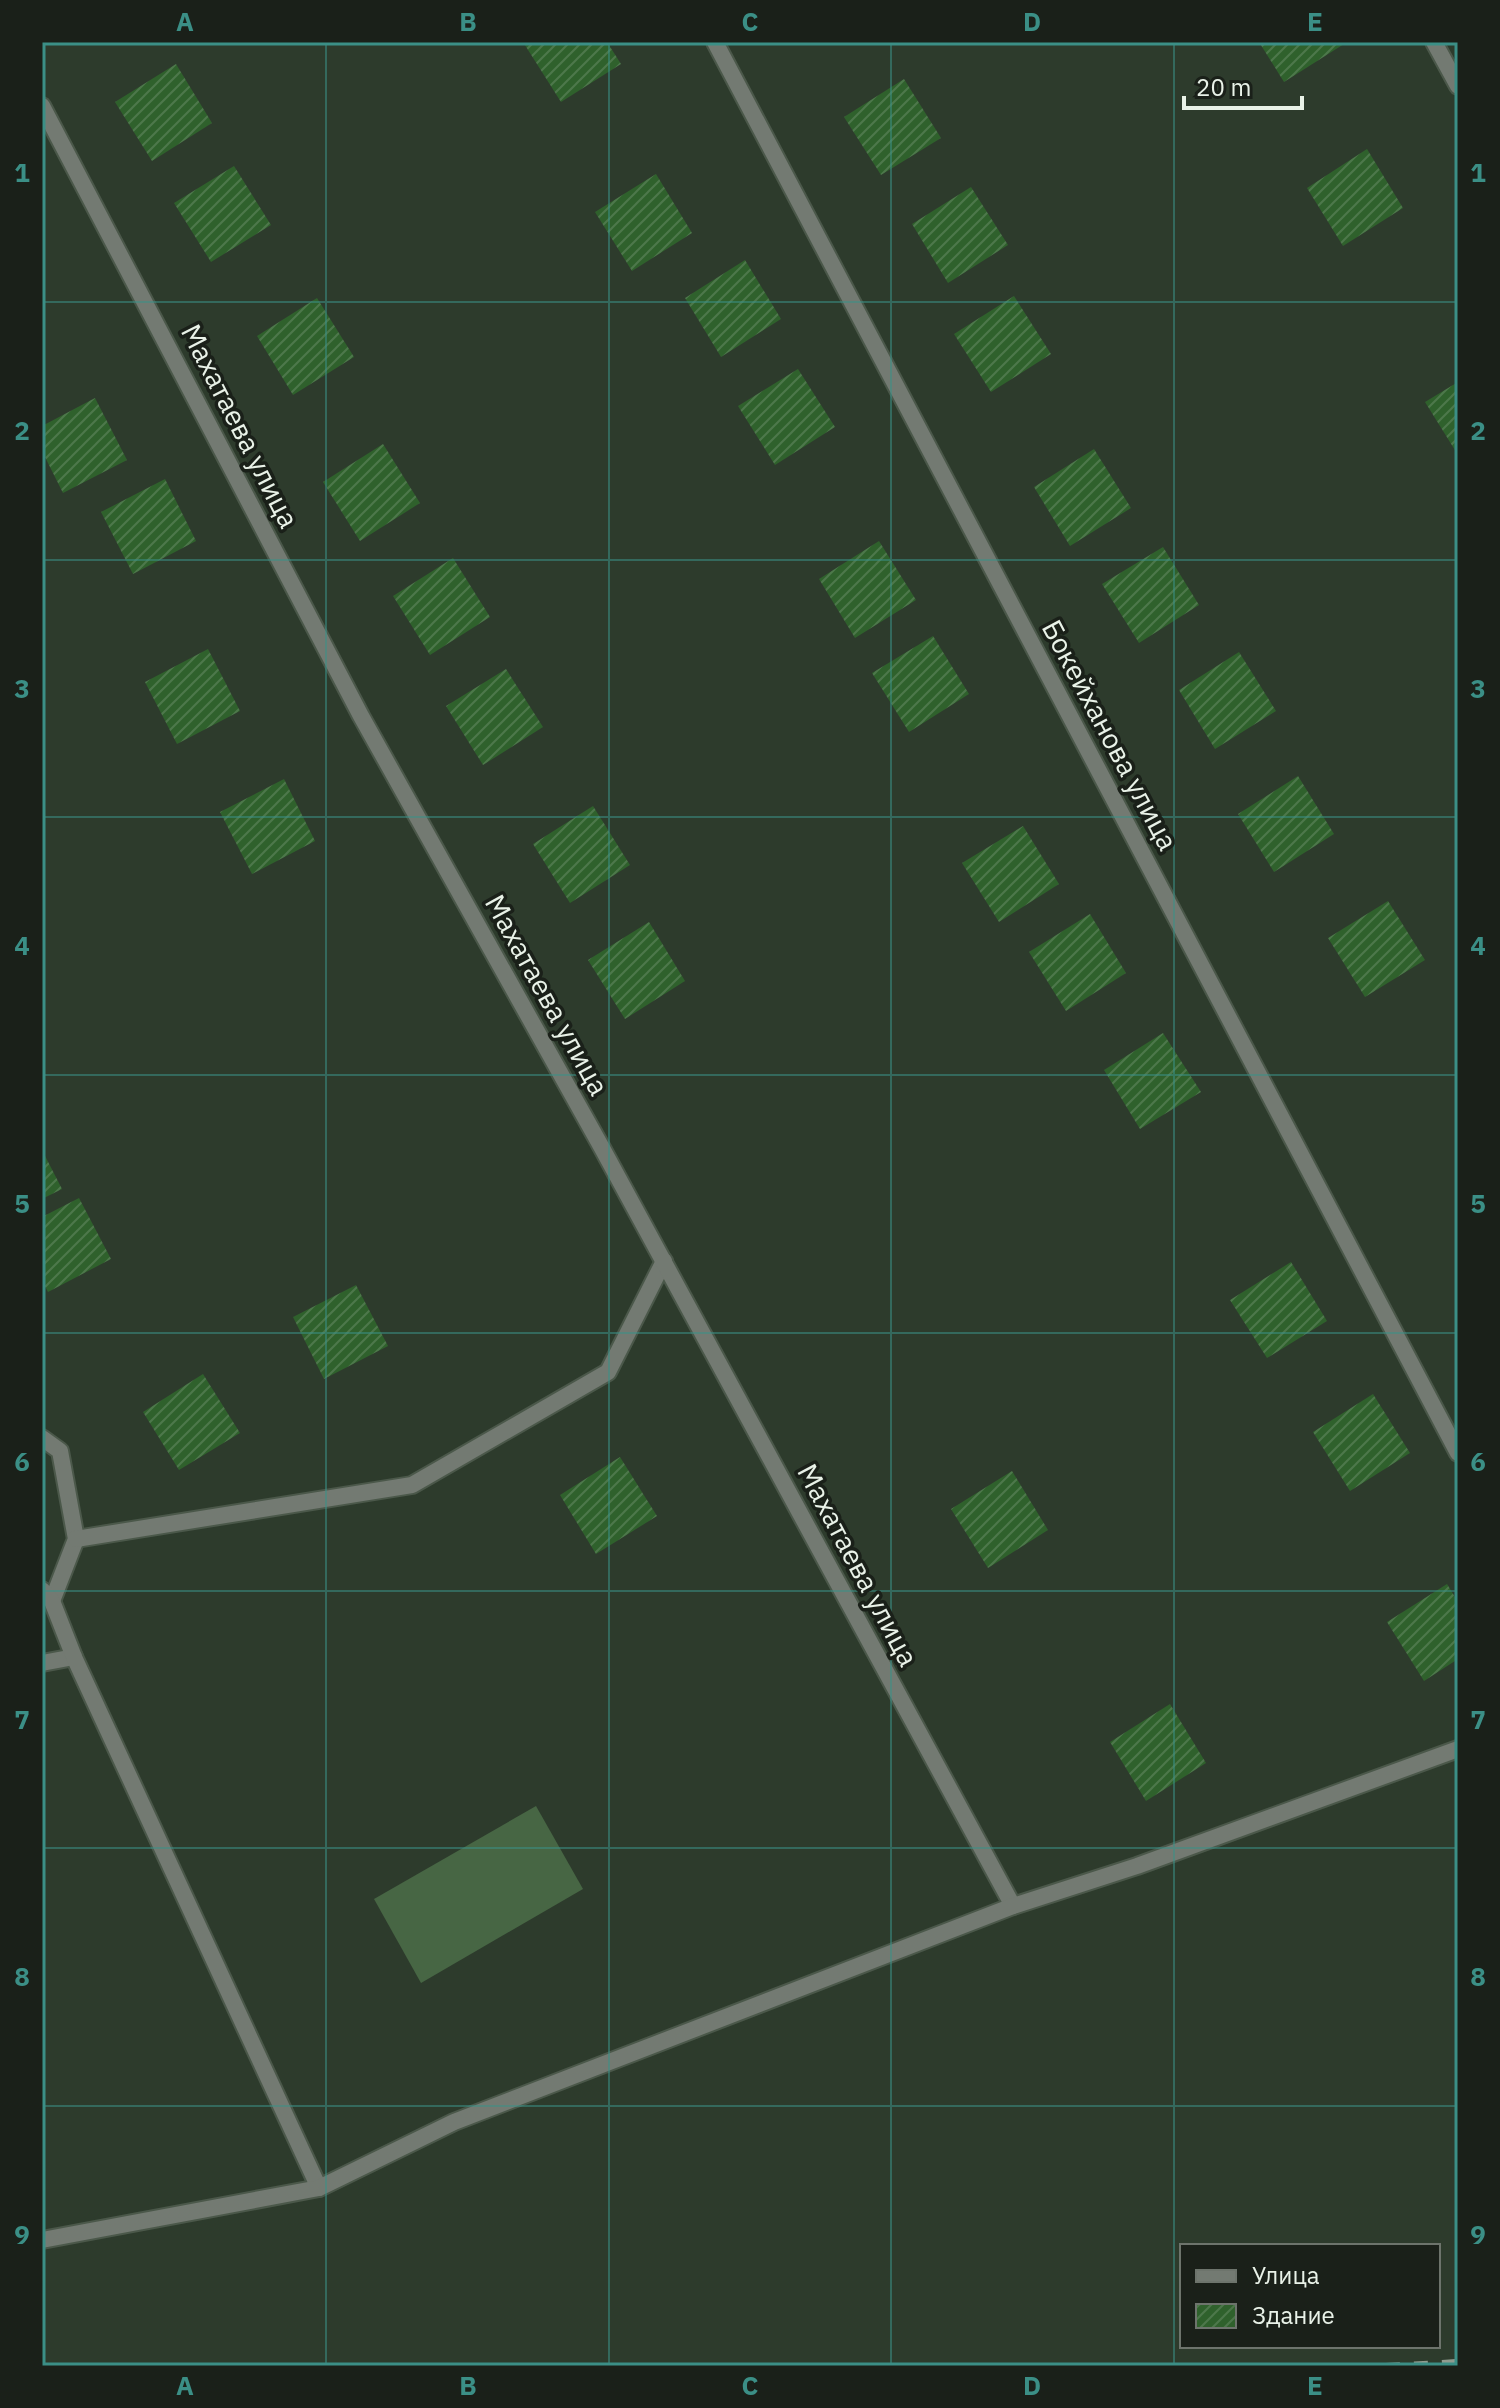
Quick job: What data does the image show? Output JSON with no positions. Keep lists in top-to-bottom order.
{
  "streets": {
    "street": ["Махатаева улица", "Бокейханова улица"]
  },
  "legend": ["Улица", "Здание"],
  "scale_bar": "20 m",
  "grid": {
    "columns": [
      "A",
      "B",
      "C",
      "D",
      "E"
    ],
    "rows": [
      "1",
      "2",
      "3",
      "4",
      "5",
      "6",
      "7",
      "8",
      "9"
    ]
  }
}
